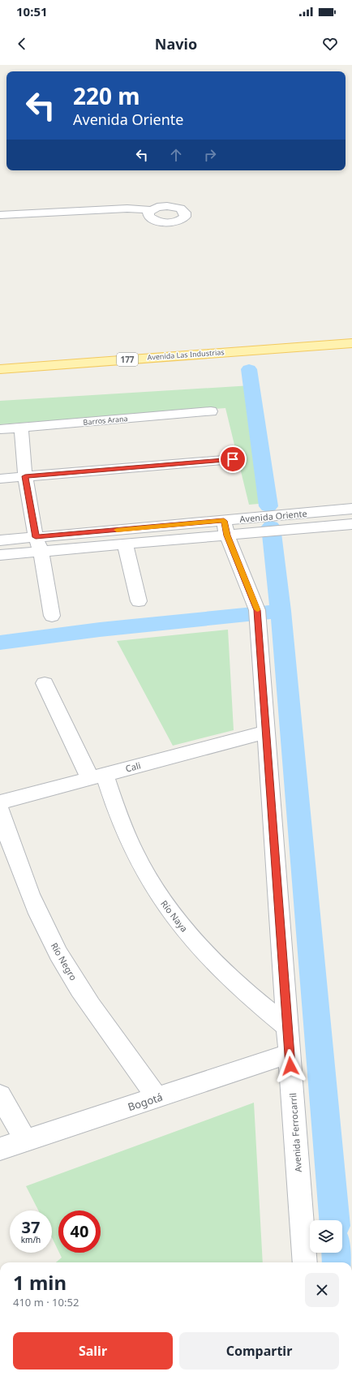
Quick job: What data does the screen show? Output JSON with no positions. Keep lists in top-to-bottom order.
{
  "streets": {
    "main road": ["Avenida Las Industrias", "177"],
    "street": [
      "Barros Arana",
      "Avenida Oriente",
      "Cali",
      "Río Naya",
      "Río Negro",
      "Bogotá",
      "Avenida Ferrocarril"
    ]
  },
  "crossings": [
    ["Avenida Oriente", "Avenida Ferrocarril"],
    ["Cali", "Río Naya"],
    ["Cali", "Avenida Ferrocarril"],
    ["Río Naya", "Avenida Ferrocarril"],
    ["Río Negro", "Bogotá"],
    ["Bogotá", "Avenida Ferrocarril"]
  ],
  "page": {
    "status": "10:51",
    "header": "Navio",
    "turn": ["220 m", "Avenida Oriente"],
    "speed": "37 km/h",
    "limit": "40",
    "heading": ["1 min", "410 m · 10:52"],
    "buttons": ["Salir", "Compartir"]
  }
}
